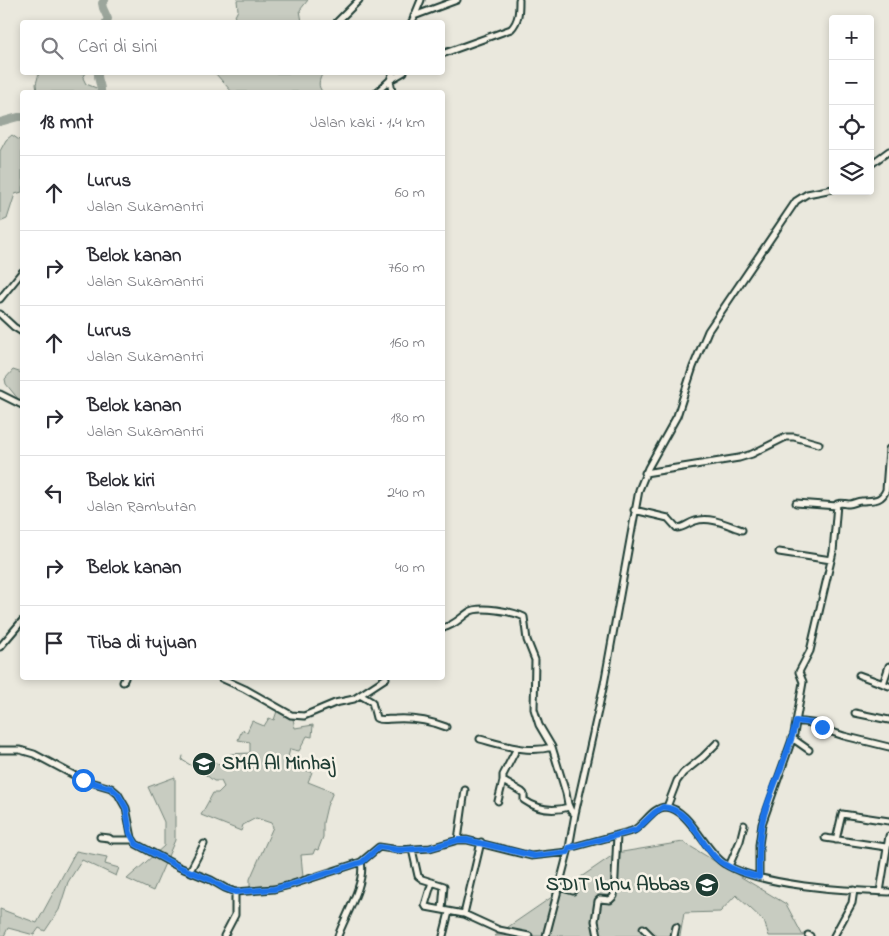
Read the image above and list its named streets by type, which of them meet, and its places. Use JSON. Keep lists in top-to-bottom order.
{
  "places": {
    "school or university": ["SMA Al Minhaj", "SDIT Ibnu Abbas"]
  },
  "page": {
    "map_buttons": ["+", "−"],
    "search": "Cari di sini",
    "heading": ["18 mnt", "Jalan kaki · 1.4 km"],
    "list": [
      ["Lurus", "Jalan Sukamantri", "60 m"],
      ["Belok kanan", "Jalan Sukamantri", "760 m"],
      ["Lurus", "Jalan Sukamantri", "160 m"],
      ["Belok kanan", "Jalan Sukamantri", "180 m"],
      ["Belok kiri", "Jalan Rambutan", "240 m"],
      ["Belok kanan", "40 m"],
      "Tiba di tujuan"
    ]
  }
}
